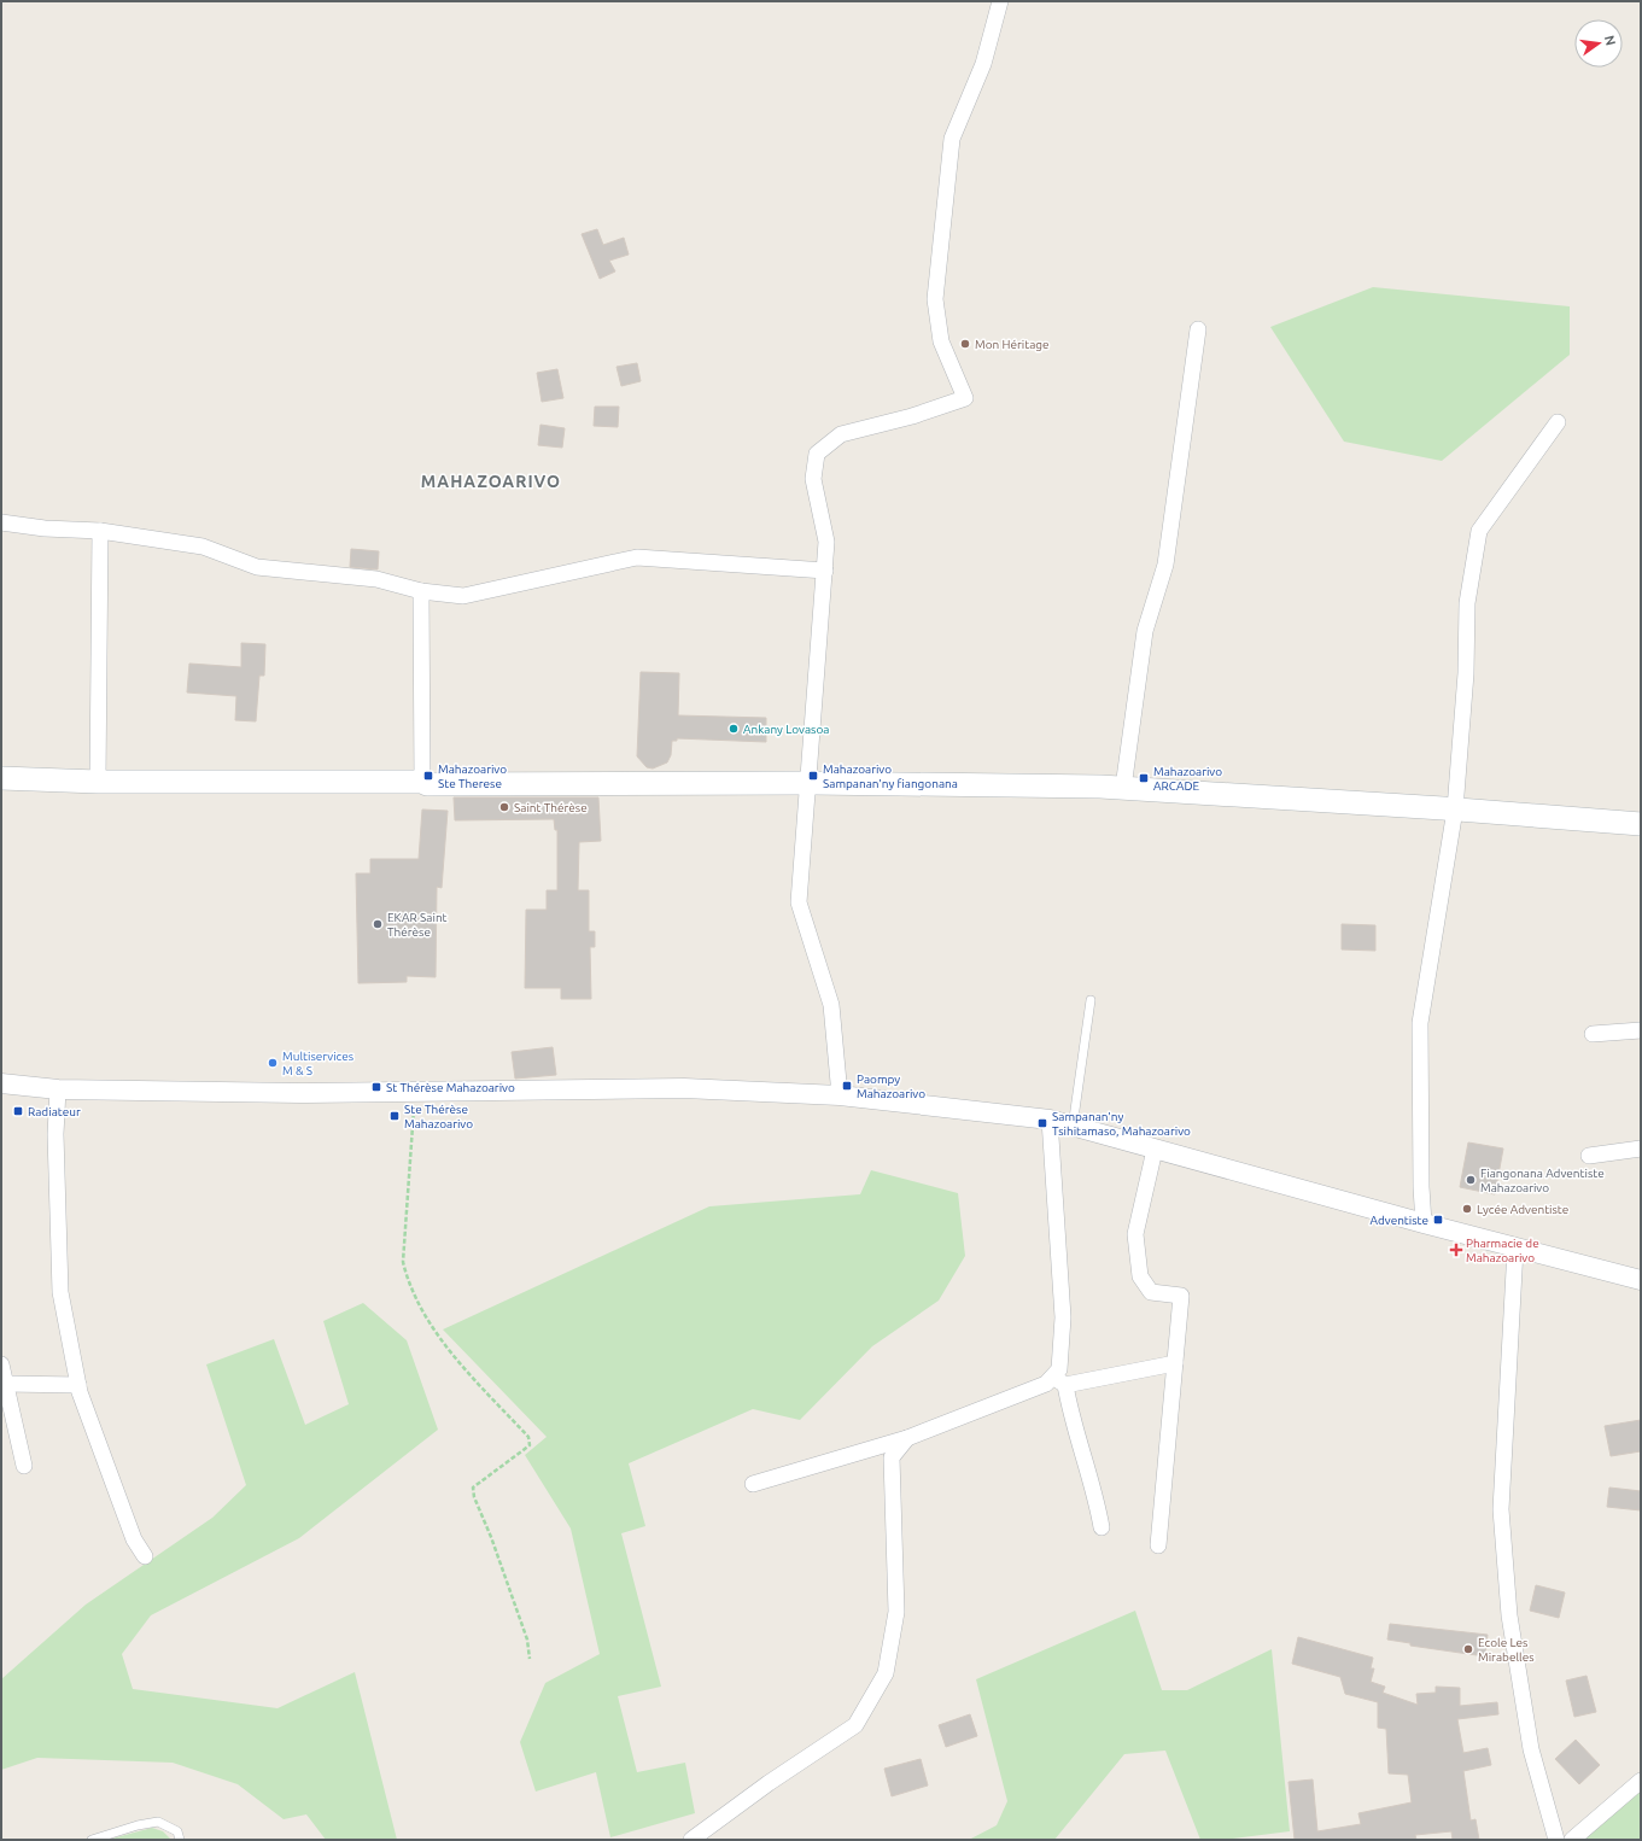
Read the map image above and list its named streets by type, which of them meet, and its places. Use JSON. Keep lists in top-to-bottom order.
{
  "districts": ["MAHAZOARIVO"],
  "places": {
    "other": [
      "Mon Héritage",
      "Ankany Lovasoa",
      "Saint Thérèse",
      "EKAR Saint Thérèse",
      "Multiservices M & S",
      "Fiangonana Adventiste Mahazoarivo",
      "Lycée Adventiste",
      "Ecole Les Mirabelles"
    ],
    "transit": [
      "Mahazoarivo Ste Therese",
      "Mahazoarivo Sampanan'ny fiangonana",
      "Mahazoarivo ARCADE",
      "Paompy Mahazoarivo",
      "St Thérèse Mahazoarivo",
      "Radiateur",
      "Ste Thérèse Mahazoarivo",
      "Sampanan'ny Tsihitamaso, Mahazoarivo",
      "Adventiste"
    ],
    "health": ["Pharmacie de Mahazoarivo"]
  },
  "north": "right"
}
